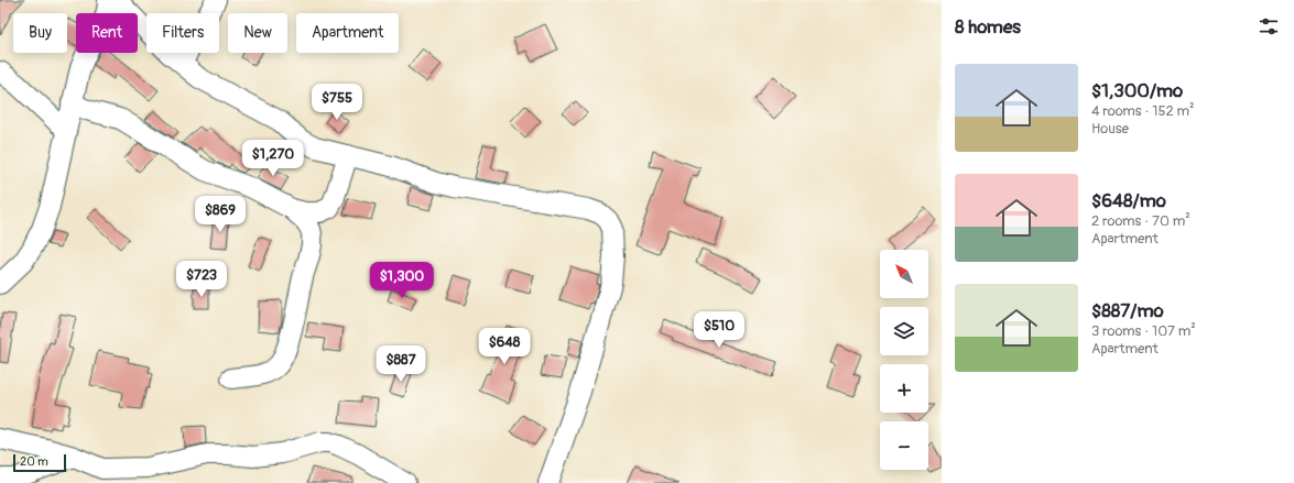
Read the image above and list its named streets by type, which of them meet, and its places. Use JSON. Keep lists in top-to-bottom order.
{
  "scale_bar": "20 m",
  "north": "top left",
  "page": {
    "heading": "8 homes",
    "chip": [
      "Buy",
      "Rent",
      "Filters",
      "New",
      "Apartment"
    ],
    "list": [
      {
        "name": "$1,300/mo",
        "note": "4 rooms · 152 m² · House"
      },
      {
        "name": "$648/mo",
        "note": "2 rooms · 70 m² · Apartment"
      },
      {
        "name": "$887/mo",
        "note": "3 rooms · 107 m² · Apartment"
      }
    ],
    "price": [
      "$755",
      "$1,270",
      "$869",
      "$723",
      "$1,300",
      "$510",
      "$648",
      "$887"
    ],
    "map_buttons": ["+", "−"],
    "scale": "20 m"
  }
}
